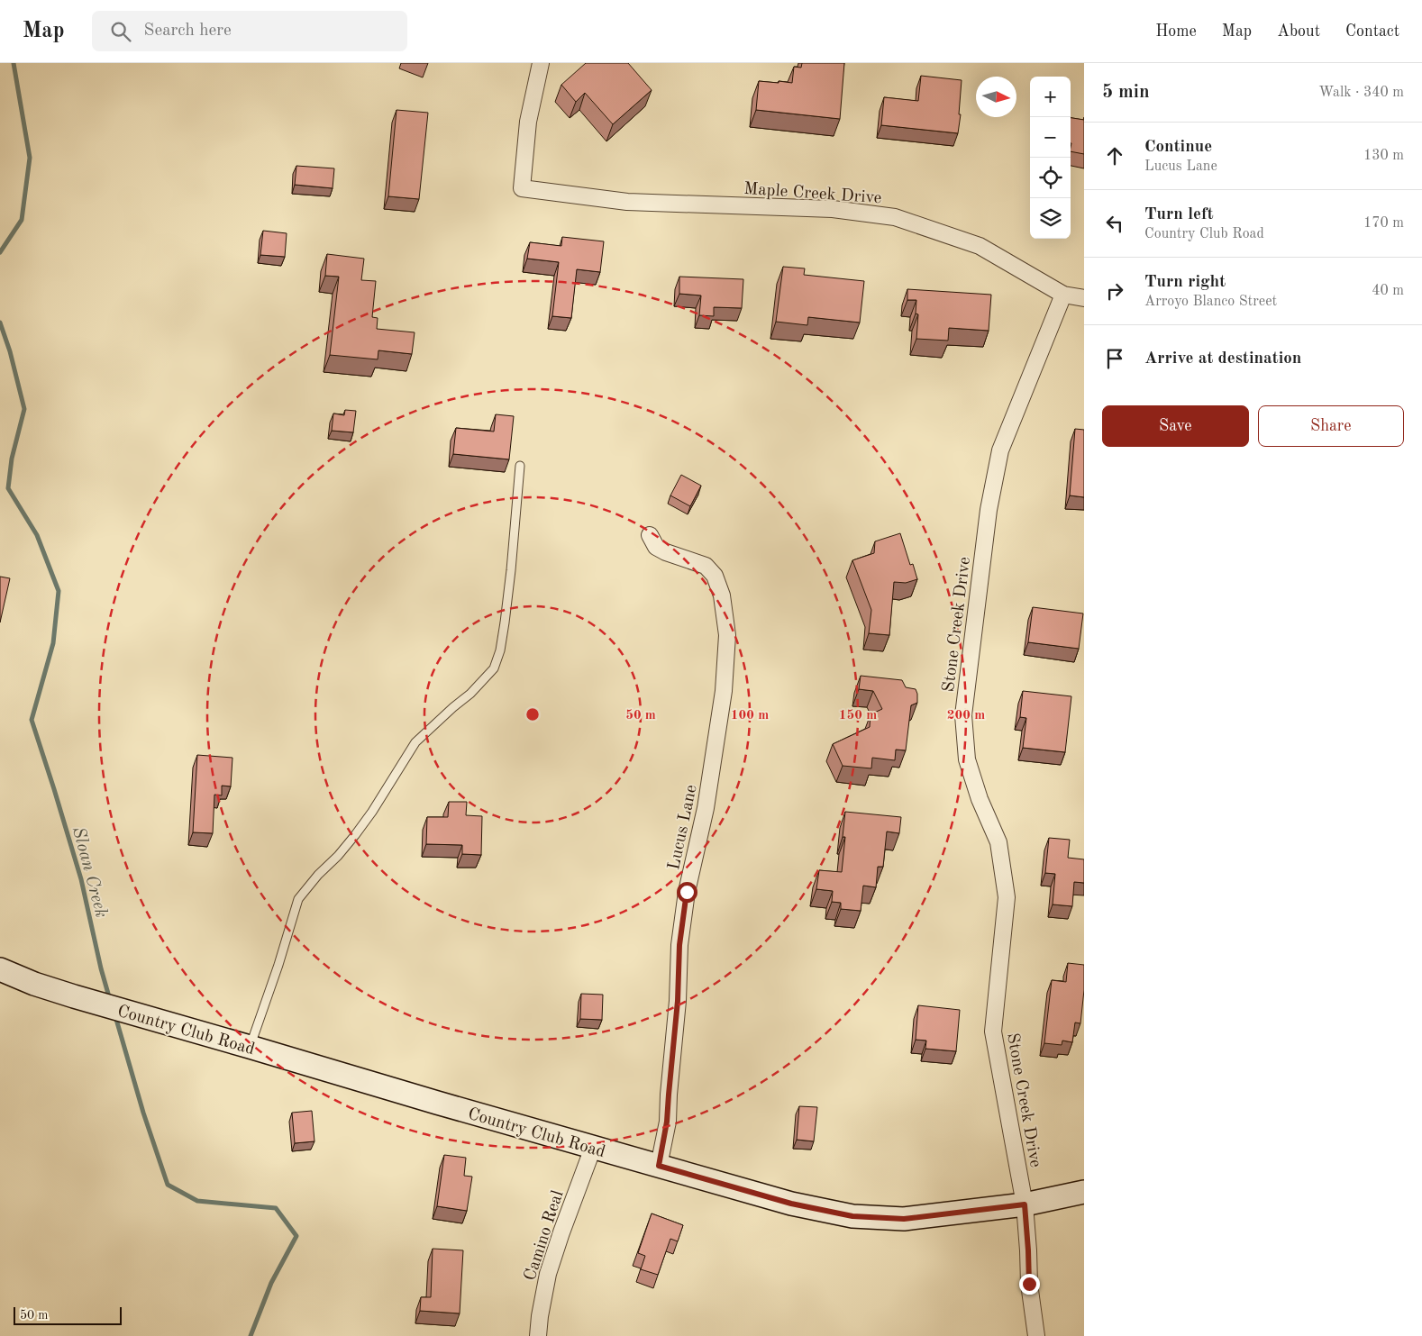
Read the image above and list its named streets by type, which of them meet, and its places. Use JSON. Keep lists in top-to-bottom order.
{
  "streets": {
    "main road": ["Country Club Road"],
    "street": [
      "Maple Creek Drive",
      "Stone Creek Drive",
      "Lucus Lane",
      "Camino Real"
    ]
  },
  "crossings": [
    ["Maple Creek Drive", "Stone Creek Drive"],
    ["Stone Creek Drive", "Country Club Road"],
    ["Lucus Lane", "Country Club Road"],
    ["Country Club Road", "Camino Real"]
  ],
  "water": ["Sloan Creek"],
  "scale_bar": "50 m",
  "north": "right",
  "page": {
    "header": "Map",
    "search": "Search here",
    "nav": [
      "Home",
      "Map",
      "About",
      "Contact"
    ],
    "heading": ["5 min", "Walk · 340 m"],
    "map_buttons": ["+", "−"],
    "list": [
      ["Continue", "Lucus Lane", "130 m"],
      ["Turn left", "Country Club Road", "170 m"],
      ["Turn right", "Arroyo Blanco Street", "40 m"],
      "Arrive at destination"
    ],
    "buttons": ["Save", "Share"],
    "scale": "50 m"
  },
  "rings": [
    "50 m",
    "100 m",
    "150 m",
    "200 m"
  ]
}
